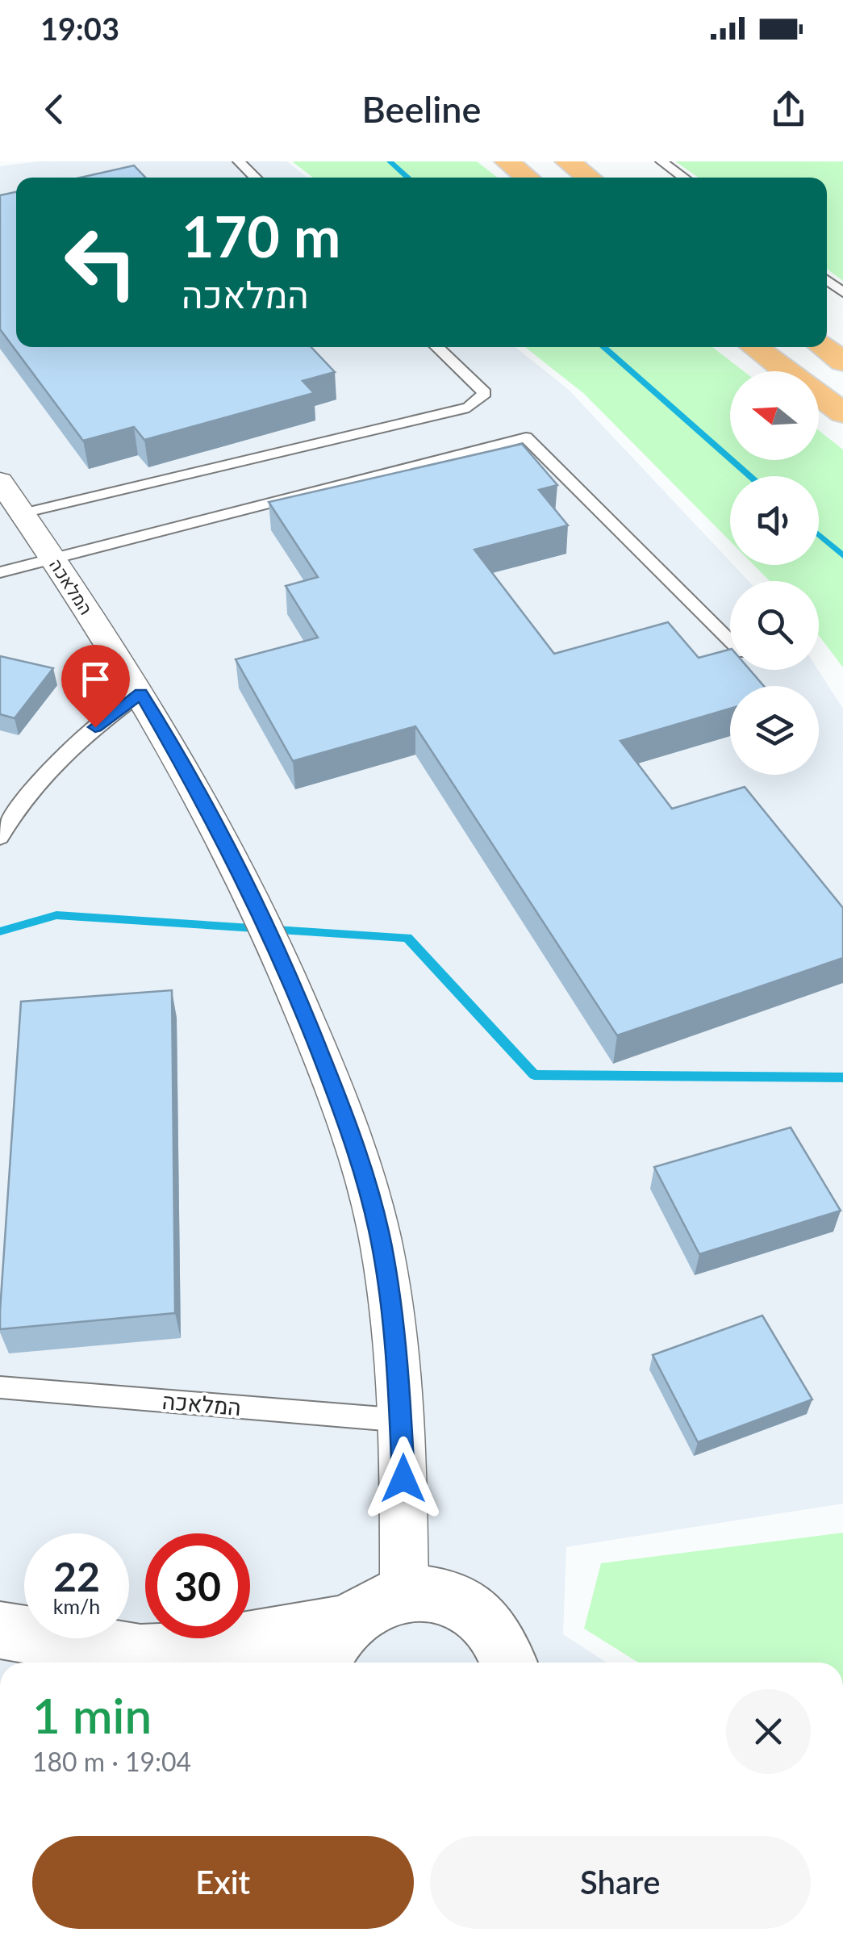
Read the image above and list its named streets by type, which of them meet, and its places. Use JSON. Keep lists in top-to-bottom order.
{
  "streets": {
    "street": ["המלאכה"]
  },
  "north": "left",
  "page": {
    "status": "19:03",
    "header": "Beeline",
    "turn": ["170 m", "המלאכה"],
    "speed": "22 km/h",
    "limit": "30",
    "heading": ["1 min", "180 m · 19:04"],
    "buttons": ["Exit", "Share"]
  }
}
